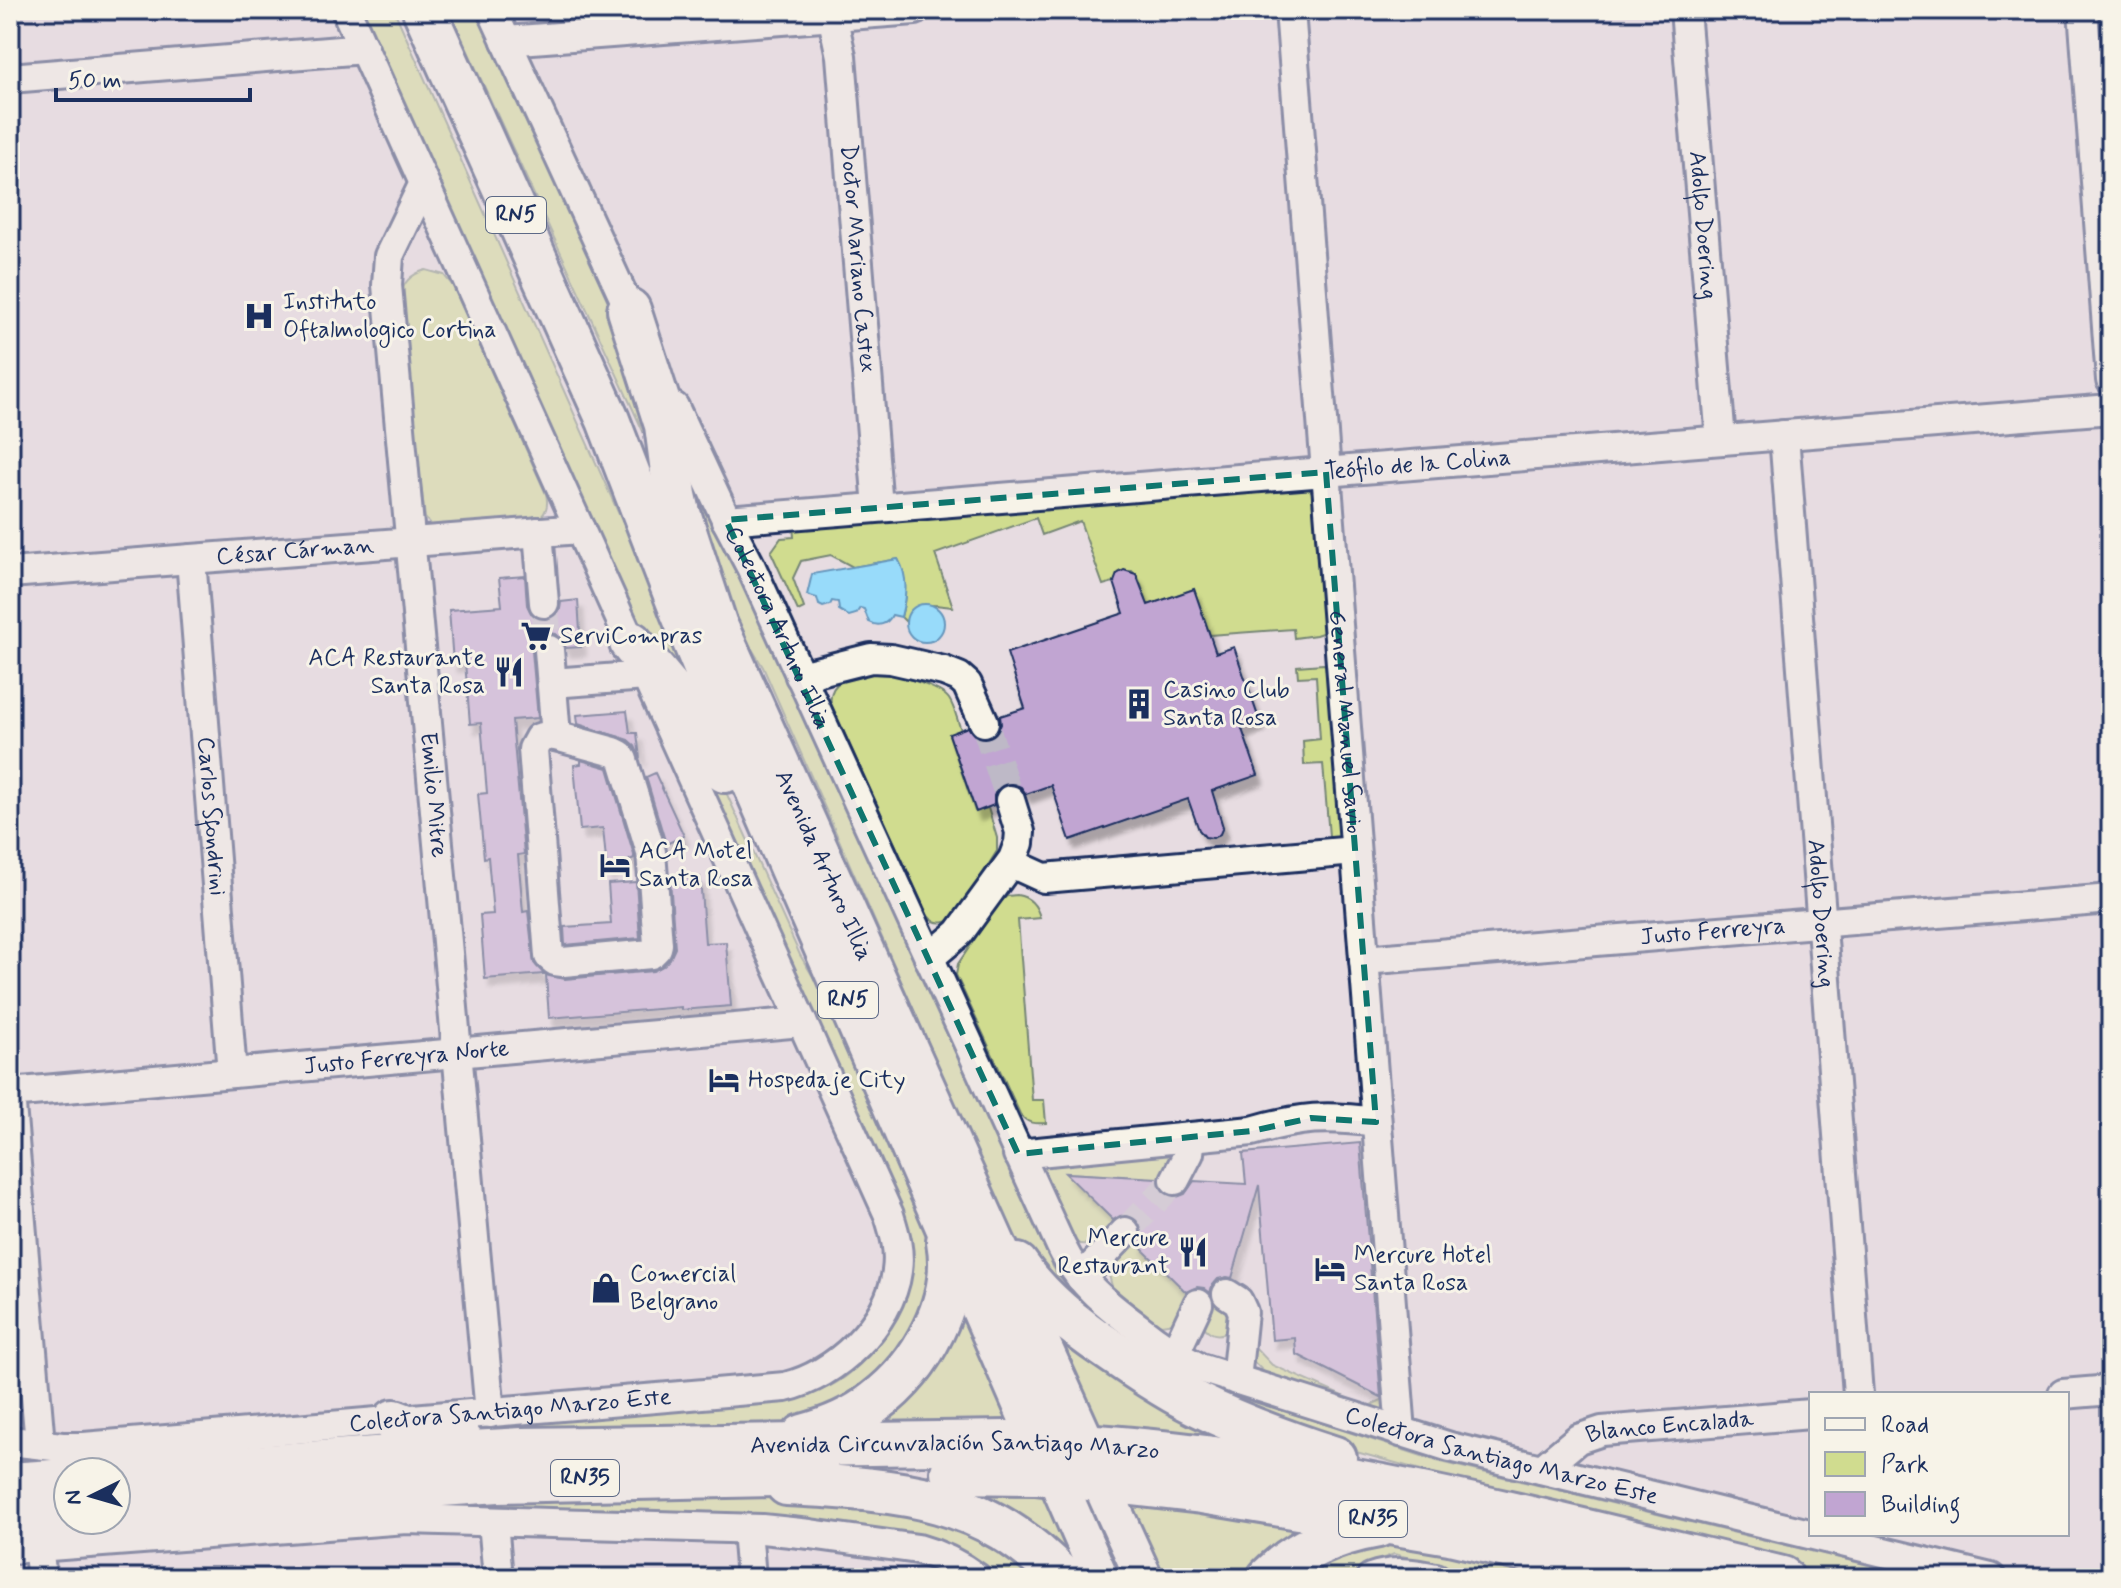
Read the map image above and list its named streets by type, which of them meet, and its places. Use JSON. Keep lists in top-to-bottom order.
{
  "streets": {
    "highway": [
      "RN5",
      "Avenida Arturo Illia",
      "Avenida Circunvalación Santiago Marzo",
      "RN35"
    ],
    "street": [
      "Adolfo Doering",
      "Doctor Mariano Castex",
      "Teófilo de la Colina",
      "César Cárman",
      "Colectora Arturo Illia",
      "General Manuel Savio",
      "Emilio Mitre",
      "Carlos Sfondrini",
      "Justo Ferreyra",
      "Justo Ferreyra Norte",
      "Colectora Santiago Marzo Este",
      "Blanco Encalada"
    ]
  },
  "crossings": [
    ["Adolfo Doering", "Teófilo de la Colina"],
    ["Adolfo Doering", "Justo Ferreyra"],
    ["Doctor Mariano Castex", "Teófilo de la Colina"],
    ["Teófilo de la Colina", "Colectora Arturo Illia"],
    ["Teófilo de la Colina", "General Manuel Savio"],
    ["César Cárman", "Emilio Mitre"],
    ["César Cárman", "Carlos Sfondrini"],
    ["Colectora Arturo Illia", "Colectora Santiago Marzo Este"],
    ["General Manuel Savio", "Justo Ferreyra"],
    ["General Manuel Savio", "Colectora Santiago Marzo Este"],
    ["Emilio Mitre", "Justo Ferreyra Norte"],
    ["Emilio Mitre", "Colectora Santiago Marzo Este"],
    ["Carlos Sfondrini", "Justo Ferreyra Norte"],
    ["Avenida Arturo Illia", "Avenida Circunvalación Santiago Marzo"],
    ["Justo Ferreyra Norte", "Colectora Santiago Marzo Este"],
    ["Colectora Santiago Marzo Este", "Blanco Encalada"]
  ],
  "places": {
    "hospital": ["Instituto Oftalmologico Cortina"],
    "supermarket": ["ServiCompras"],
    "restaurant": ["ACA Restaurante Santa Rosa", "Mercure Restaurant"],
    "building": ["Casino Club Santa Rosa"],
    "hotel": ["ACA Motel Santa Rosa", "Hospedaje City", "Mercure Hotel Santa Rosa"],
    "shop": ["Comercial Belgrano"]
  },
  "legend": ["Road", "Park", "Building"],
  "scale_bar": "50 m",
  "north": "left"
}
